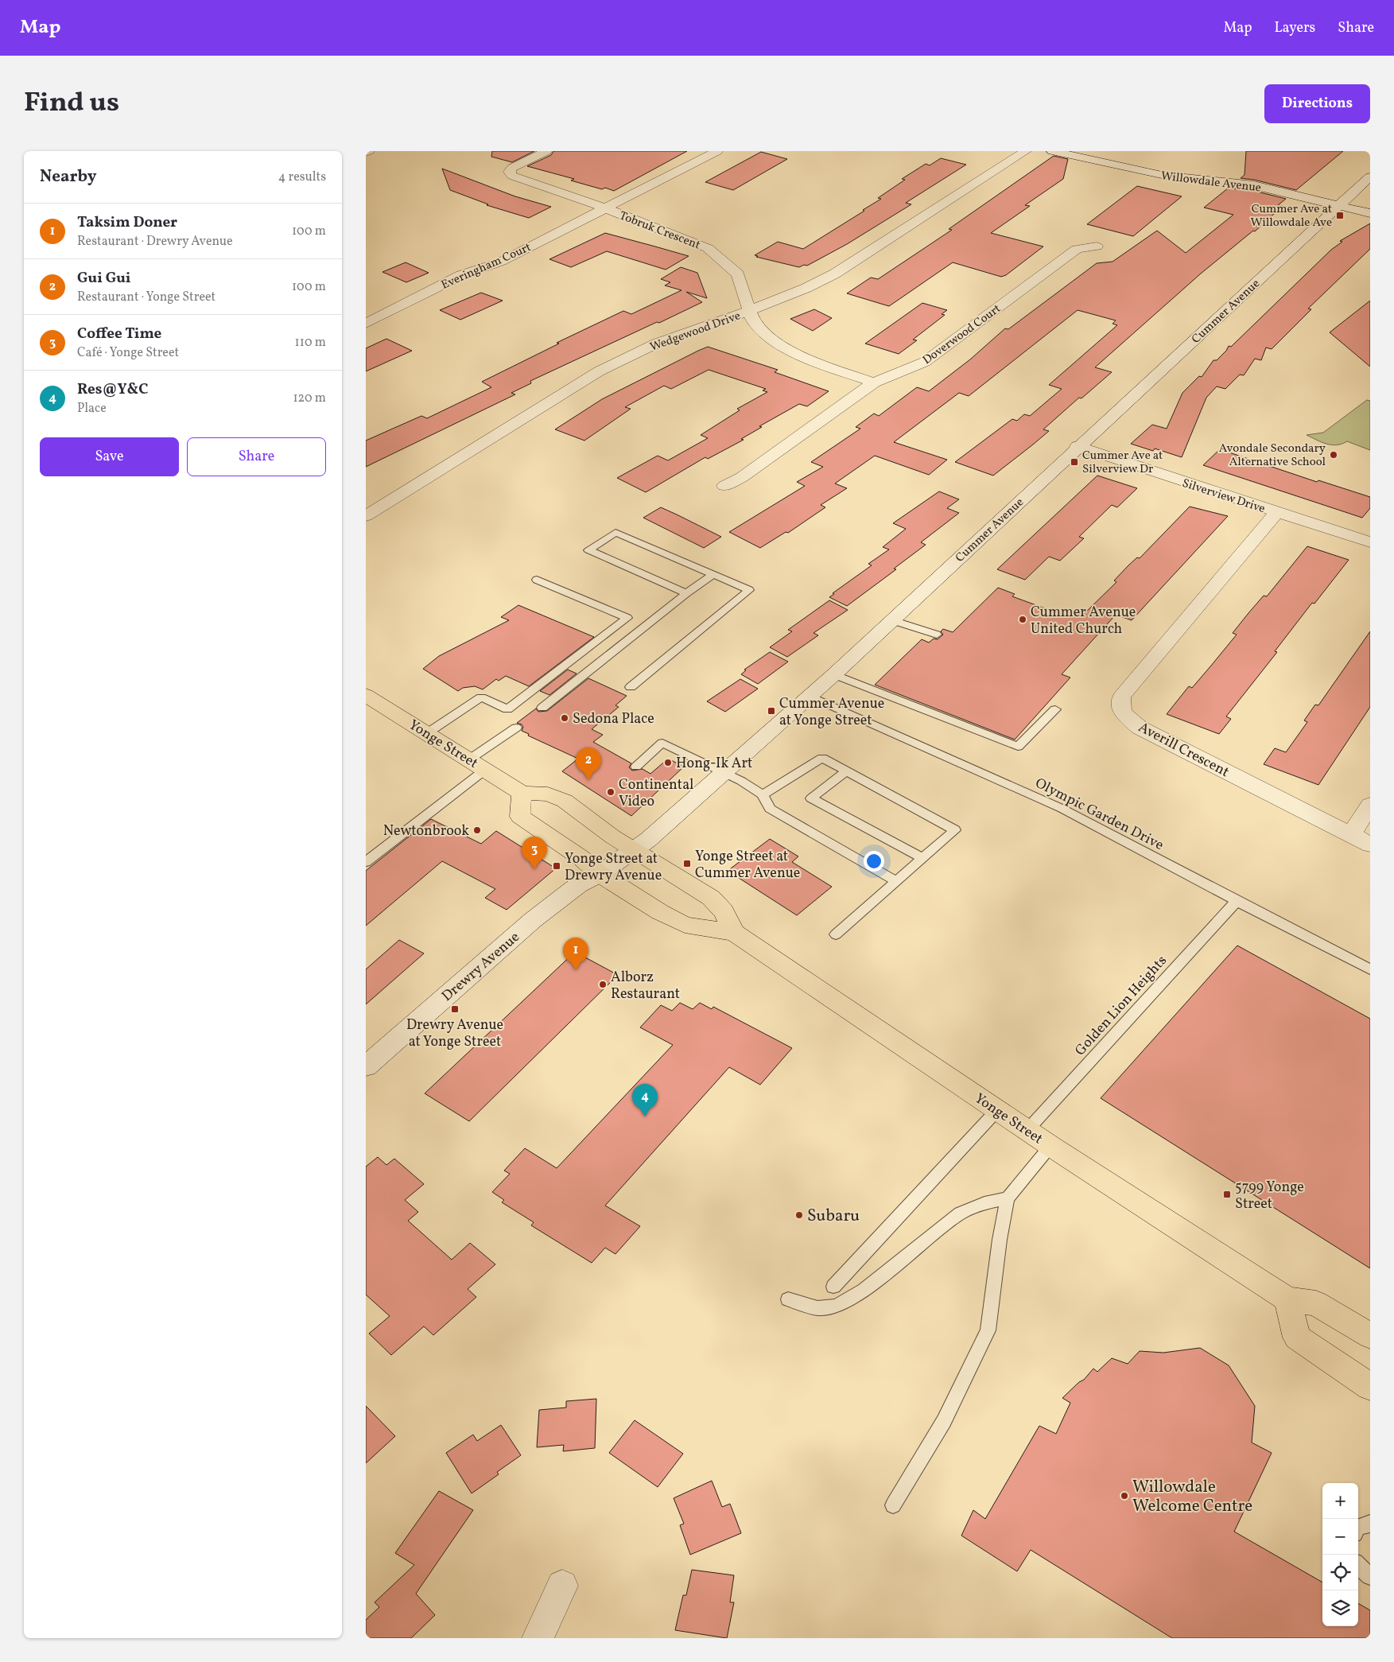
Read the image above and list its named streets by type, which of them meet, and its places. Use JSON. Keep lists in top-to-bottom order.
{
  "streets": {
    "main road": ["Yonge Street"],
    "street": [
      "Willowdale Avenue",
      "Tobruk Crescent",
      "Everingham Court",
      "Cummer Avenue",
      "Wedgewood Drive",
      "Doverwood Court",
      "Silverview Drive",
      "Averill Crescent",
      "Drewry Avenue"
    ],
    "lane": ["Olympic Garden Drive", "Golden Lion Heights"]
  },
  "crossings": [
    ["Willowdale Avenue", "Cummer Avenue"],
    ["Tobruk Crescent", "Everingham Court"],
    ["Tobruk Crescent", "Wedgewood Drive"],
    ["Tobruk Crescent", "Doverwood Court"],
    ["Cummer Avenue", "Silverview Drive"],
    ["Cummer Avenue", "Yonge Street"],
    ["Cummer Avenue", "Olympic Garden Drive"],
    ["Cummer Avenue", "Drewry Avenue"],
    ["Silverview Drive", "Averill Crescent"],
    ["Yonge Street", "Drewry Avenue"],
    ["Yonge Street", "Golden Lion Heights"],
    ["Olympic Garden Drive", "Golden Lion Heights"]
  ],
  "places": {
    "transit": [
      "Cummer Ave at Willowdale Ave",
      "Cummer Ave at Silverview Dr",
      "Cummer Avenue at Yonge Street",
      "Yonge Street at Cummer Avenue",
      "Yonge Street at Drewry Avenue",
      "Drewry Avenue at Yonge Street",
      "5799 Yonge Street"
    ],
    "other": [
      "Avondale Secondary Alternative School",
      "Cummer Avenue United Church",
      "Sedona Place",
      "Hong-Ik Art",
      "Continental Video",
      "Newtonbrook",
      "Alborz Restaurant",
      "Subaru",
      "Willowdale Welcome Centre"
    ]
  },
  "page": {
    "header": "Map",
    "nav": ["Map", "Layers", "Share"],
    "title": "Find us",
    "buttons": [
      "Directions",
      ["Save", "Share"]
    ],
    "heading": ["Nearby", "4 results"],
    "list": [
      {
        "mark": "1",
        "name": "Taksim Doner",
        "note": "Restaurant · Drewry Avenue",
        "value": "100 m"
      },
      {
        "mark": "2",
        "name": "Gui Gui",
        "note": "Restaurant · Yonge Street",
        "value": "100 m"
      },
      {
        "mark": "3",
        "name": "Coffee Time",
        "note": "Café · Yonge Street",
        "value": "110 m"
      },
      {
        "mark": "4",
        "name": "Res@Y&C",
        "note": "Place",
        "value": "120 m"
      }
    ],
    "pins": [
      "2",
      "3",
      "1",
      "4"
    ],
    "map_buttons": ["+", "−"]
  }
}
